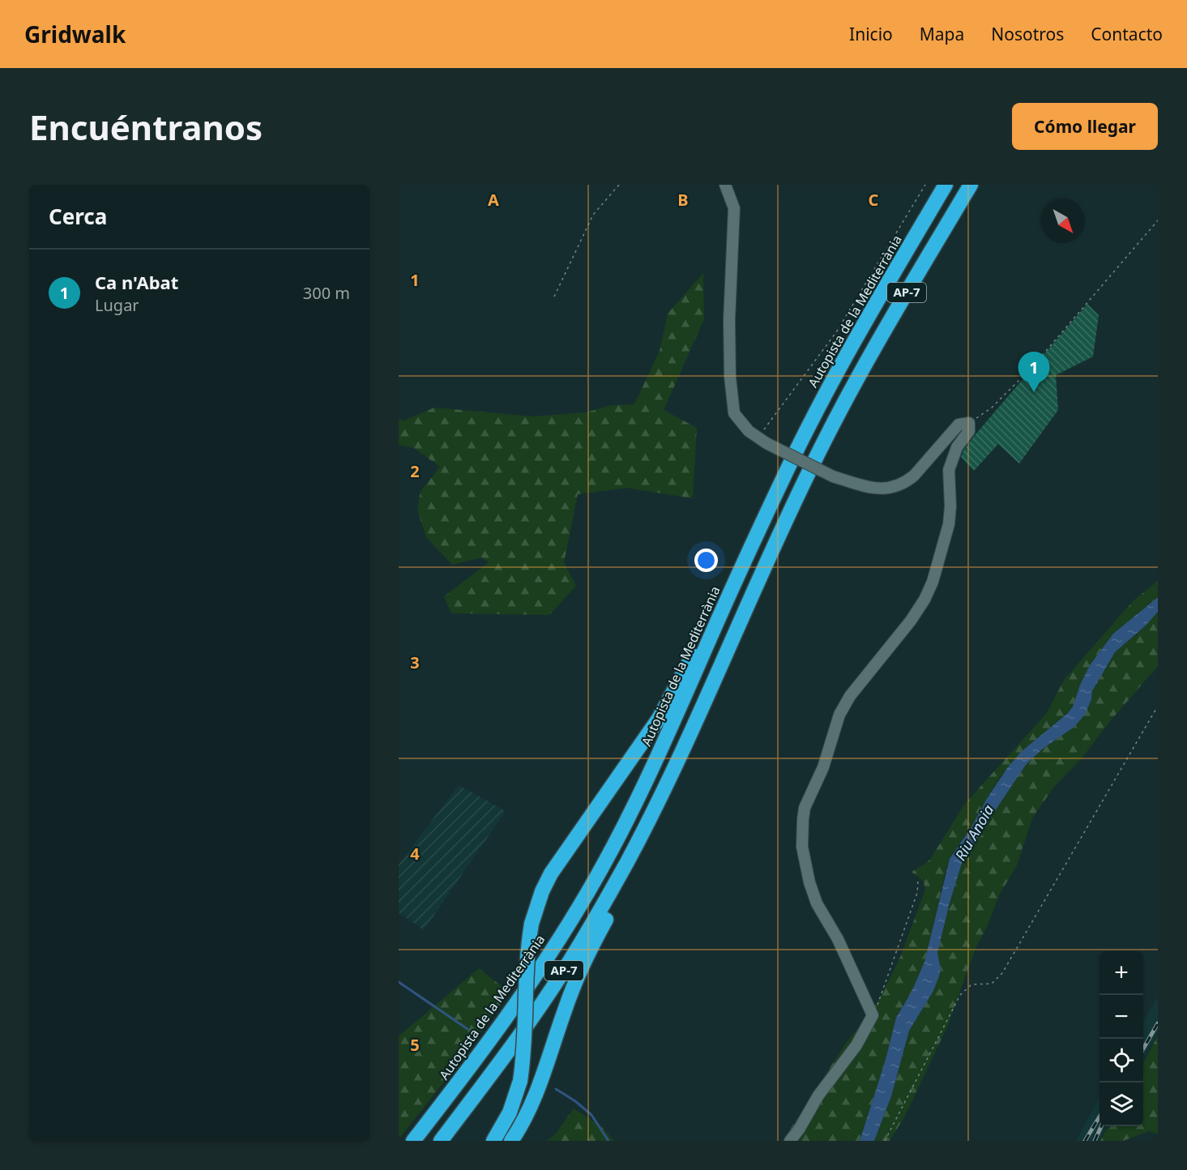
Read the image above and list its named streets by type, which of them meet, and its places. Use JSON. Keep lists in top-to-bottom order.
{
  "streets": {
    "highway": ["AP-7", "Autopista de la Mediterrània"]
  },
  "water": ["Riu Anoia"],
  "north": "bottom right",
  "page": {
    "header": "Gridwalk",
    "nav": [
      "Inicio",
      "Mapa",
      "Nosotros",
      "Contacto"
    ],
    "buttons": "Cómo llegar",
    "title": "Encuéntranos",
    "heading": "Cerca",
    "list": [
      {
        "mark": "1",
        "name": "Ca n'Abat",
        "note": "Lugar",
        "value": "300 m"
      }
    ],
    "pins": "1",
    "map_buttons": ["+", "−"]
  },
  "grid": {
    "columns": ["A", "B", "C"],
    "rows": [
      "1",
      "2",
      "3",
      "4",
      "5"
    ]
  }
}
